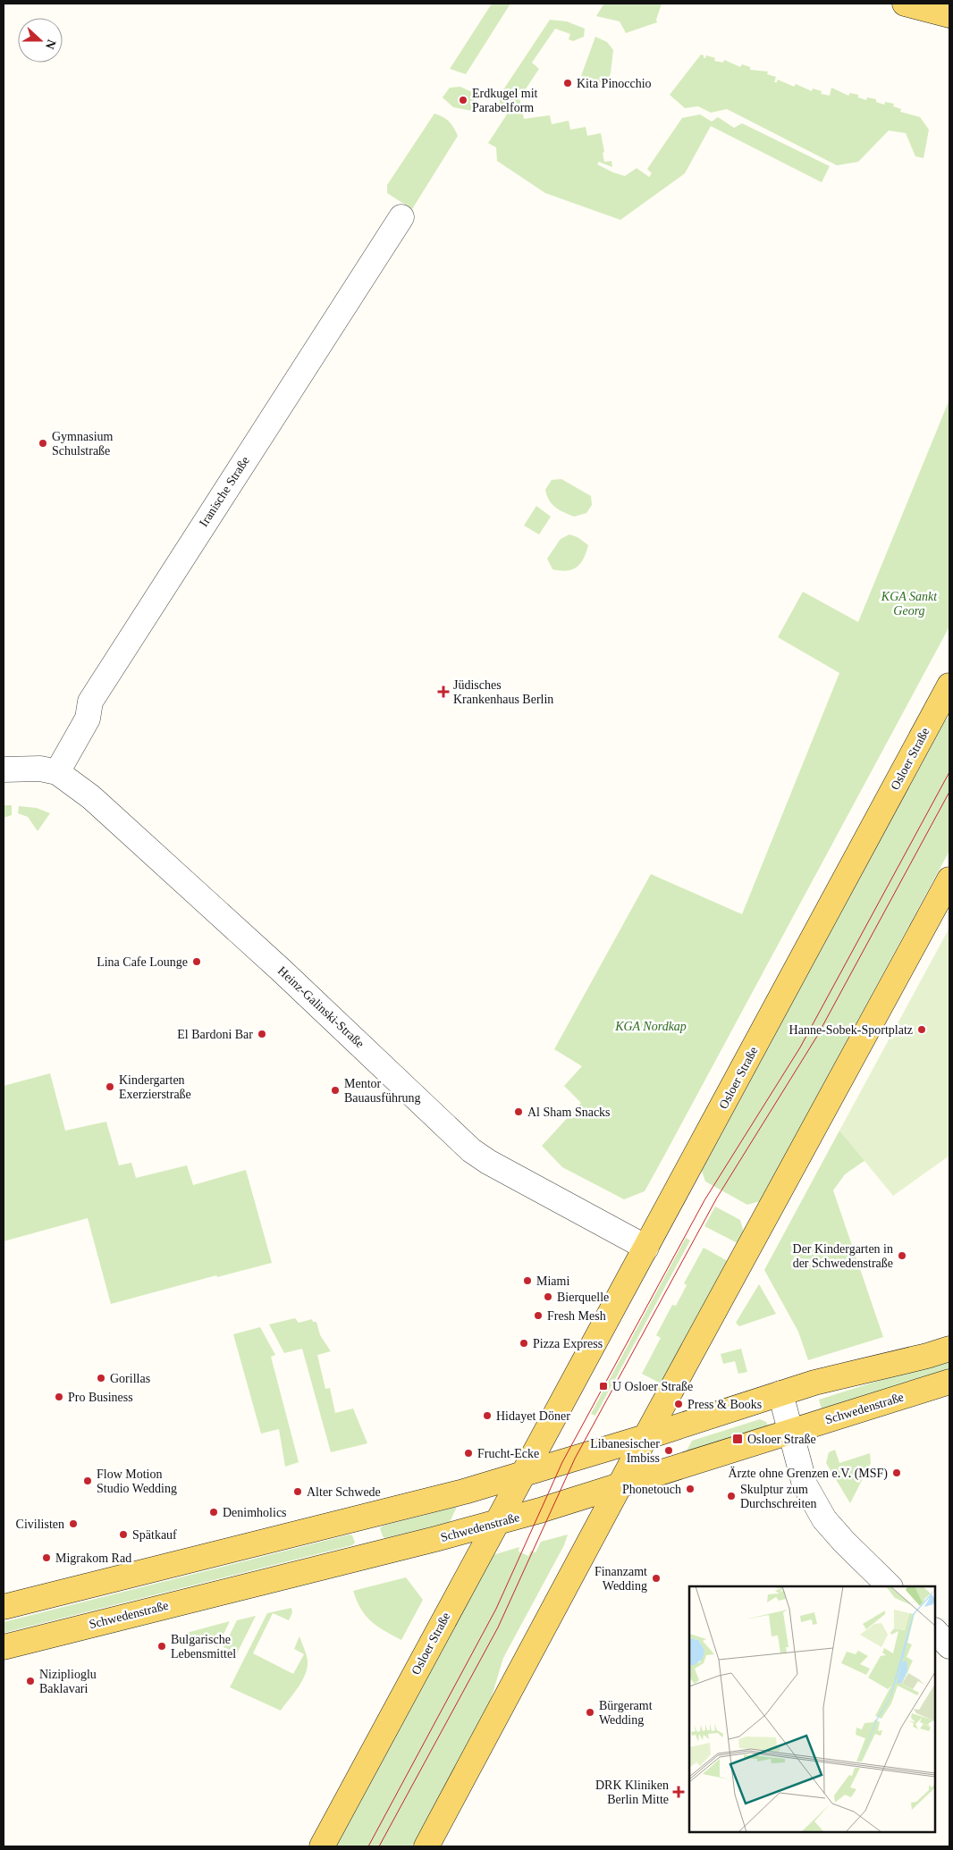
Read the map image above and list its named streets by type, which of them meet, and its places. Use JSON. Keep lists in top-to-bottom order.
{
  "streets": {
    "main road": ["Osloer Straße", "Schwedenstraße"],
    "street": ["Iranische Straße", "Heinz-Galinski-Straße"]
  },
  "crossings": [
    ["Iranische Straße", "Heinz-Galinski-Straße"],
    ["Osloer Straße", "Heinz-Galinski-Straße"],
    ["Osloer Straße", "Schwedenstraße"]
  ],
  "parks": ["KGA Sankt Georg", "KGA Nordkap"],
  "places": {
    "other": [
      "Kita Pinocchio",
      "Erdkugel mit Parabelform",
      "Gymnasium Schulstraße",
      "Lina Cafe Lounge",
      "Hanne-Sobek-Sportplatz",
      "El Bardoni Bar",
      "Kindergarten Exerzierstraße",
      "Mentor Bauausführung",
      "Al Sham Snacks",
      "Der Kindergarten in der Schwedenstraße",
      "Miami",
      "Bierquelle",
      "Fresh Mesh",
      "Pizza Express",
      "Gorillas",
      "Pro Business",
      "Press & Books",
      "Hidayet Döner",
      "Libanesischer Imbiss",
      "Frucht-Ecke",
      "Ärzte ohne Grenzen e.V. (MSF)",
      "Flow Motion Studio Wedding",
      "Phonetouch",
      "Alter Schwede",
      "Skulptur zum Durchschreiten",
      "Denimholics",
      "Civilisten",
      "Spätkauf",
      "Migrakom Rad",
      "Finanzamt Wedding",
      "Bulgarische Lebensmittel",
      "Niziplioglu Baklavari",
      "Bürgeramt Wedding"
    ],
    "health": ["Jüdisches Krankenhaus Berlin", "DRK Kliniken Berlin Mitte"],
    "transit": ["U Osloer Straße", "Osloer Straße"]
  },
  "north": "right"
}
